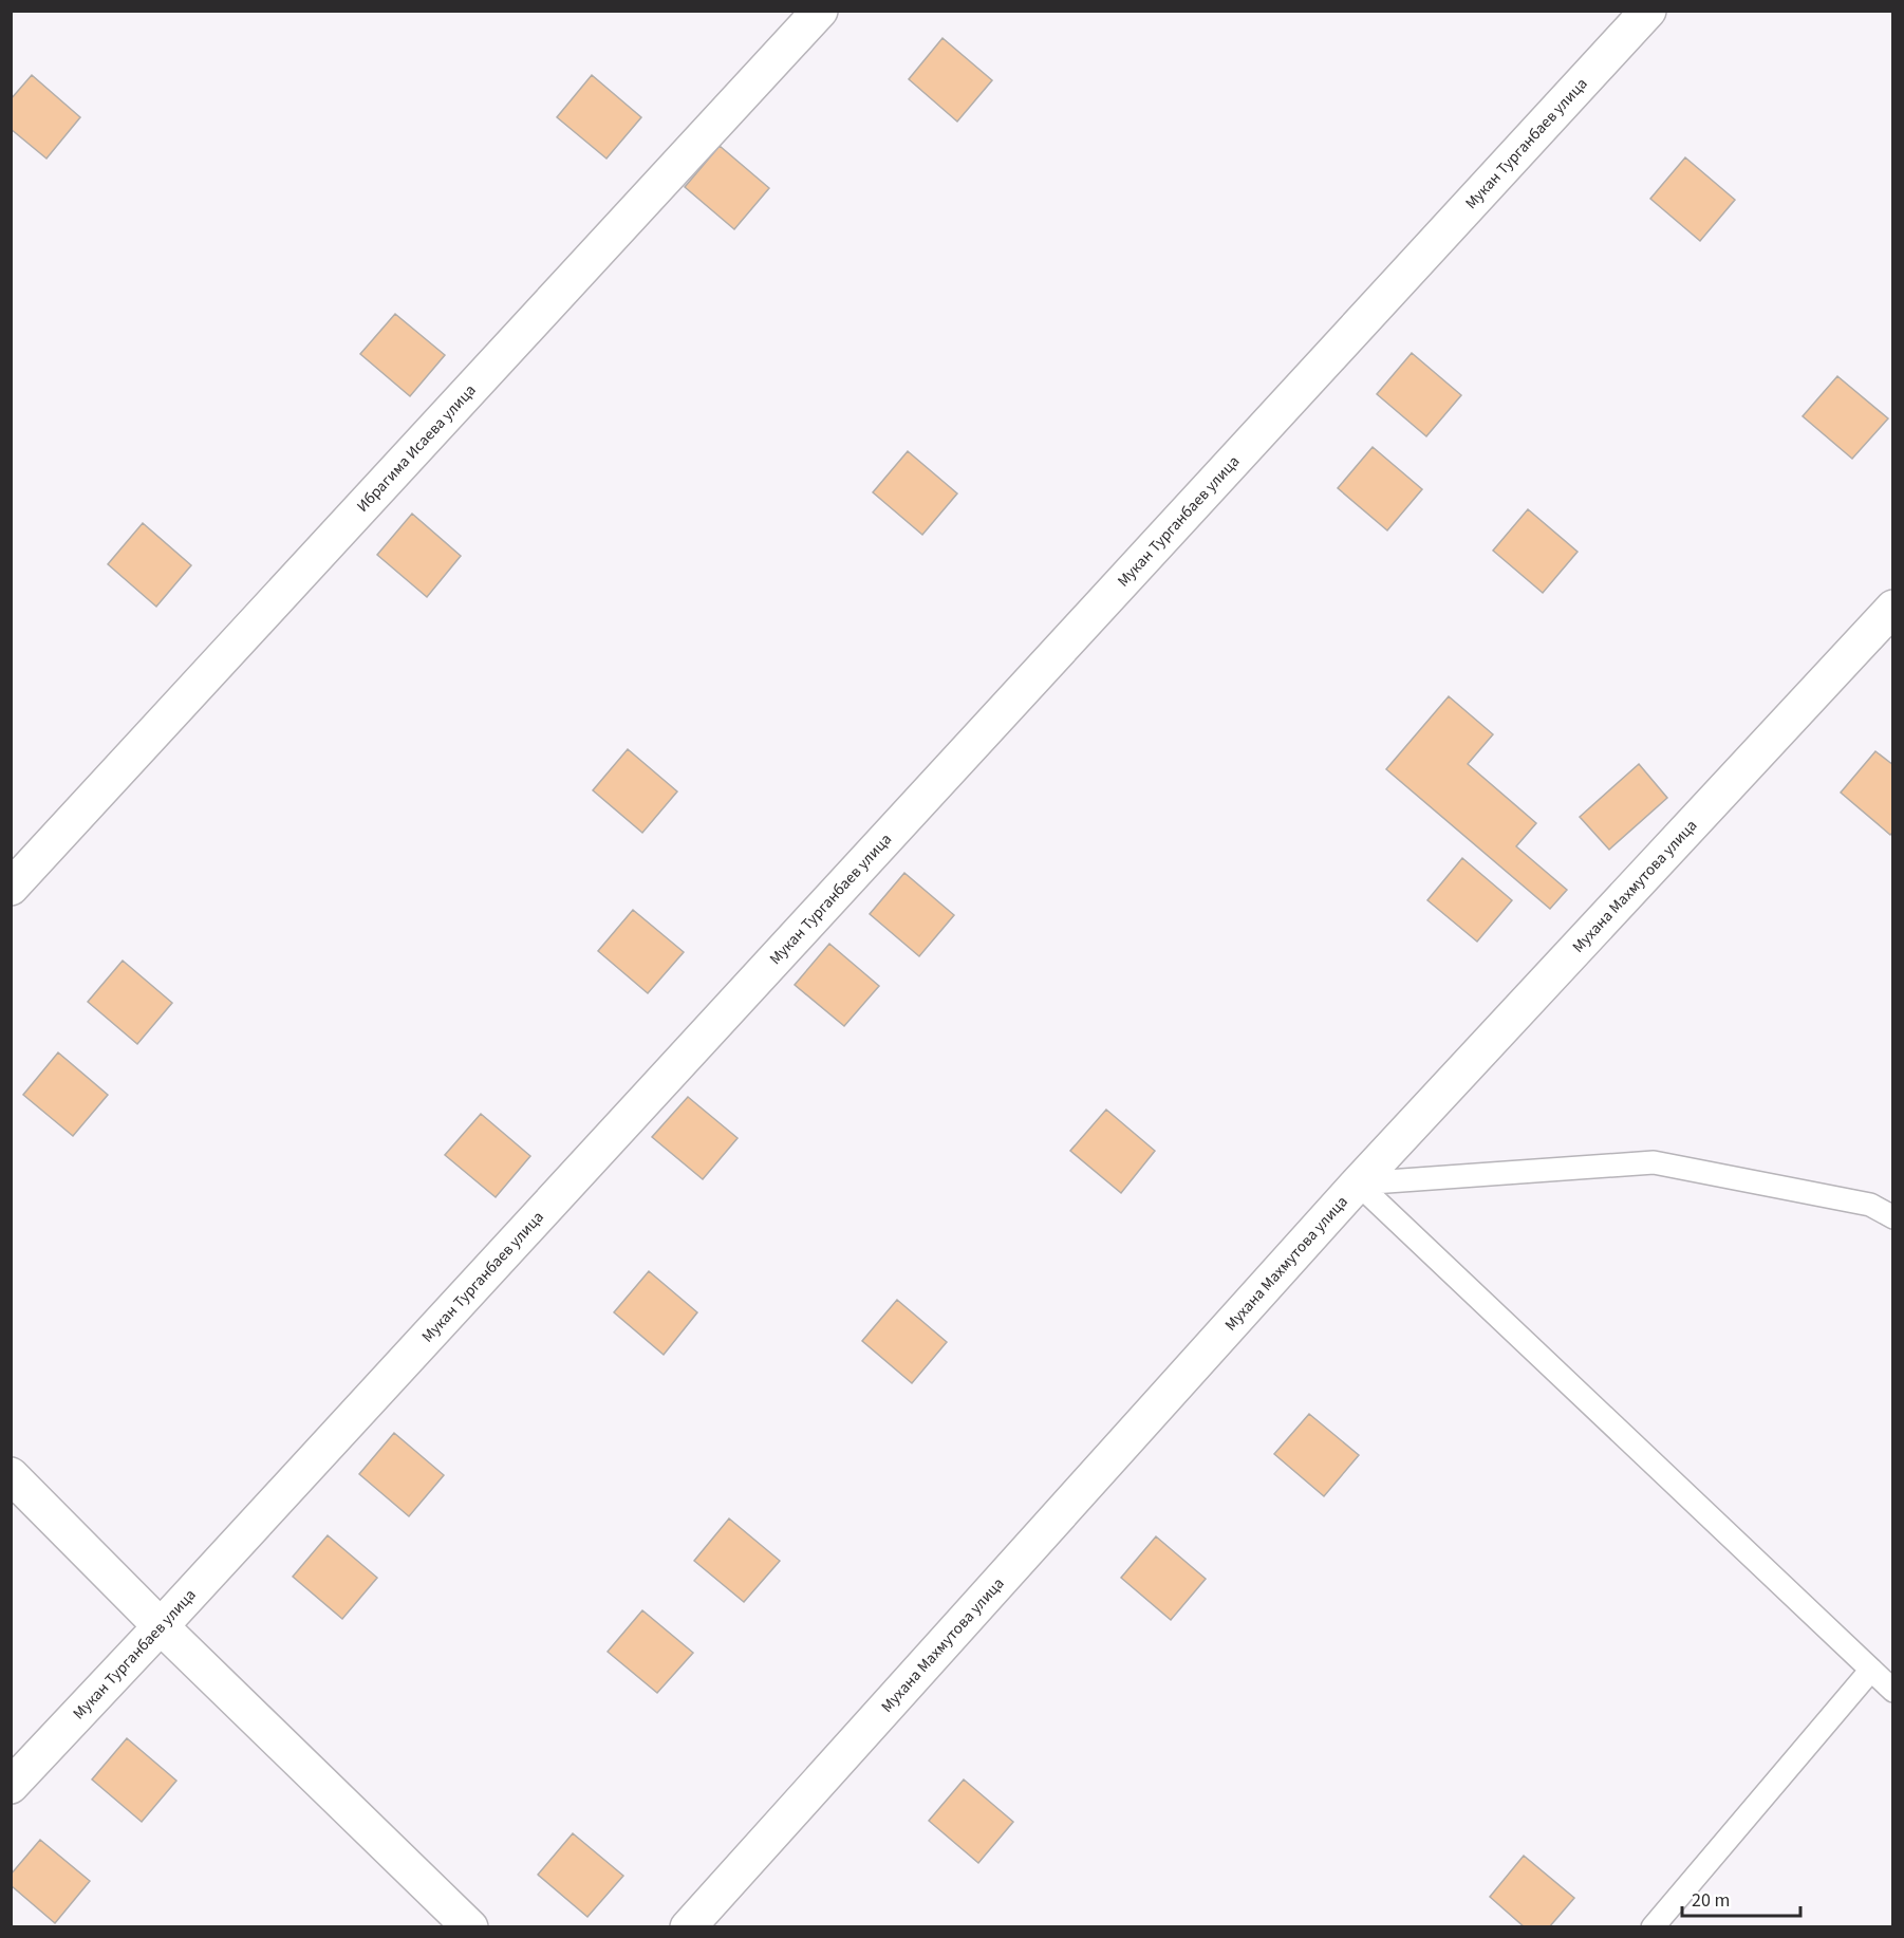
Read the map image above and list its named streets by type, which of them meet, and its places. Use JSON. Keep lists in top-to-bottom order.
{
  "streets": {
    "street": ["Мукан Турганбаев улица", "Ибрагима Исаева улица", "Мухана Махмутова улица"]
  },
  "scale_bar": "20 m"
}
